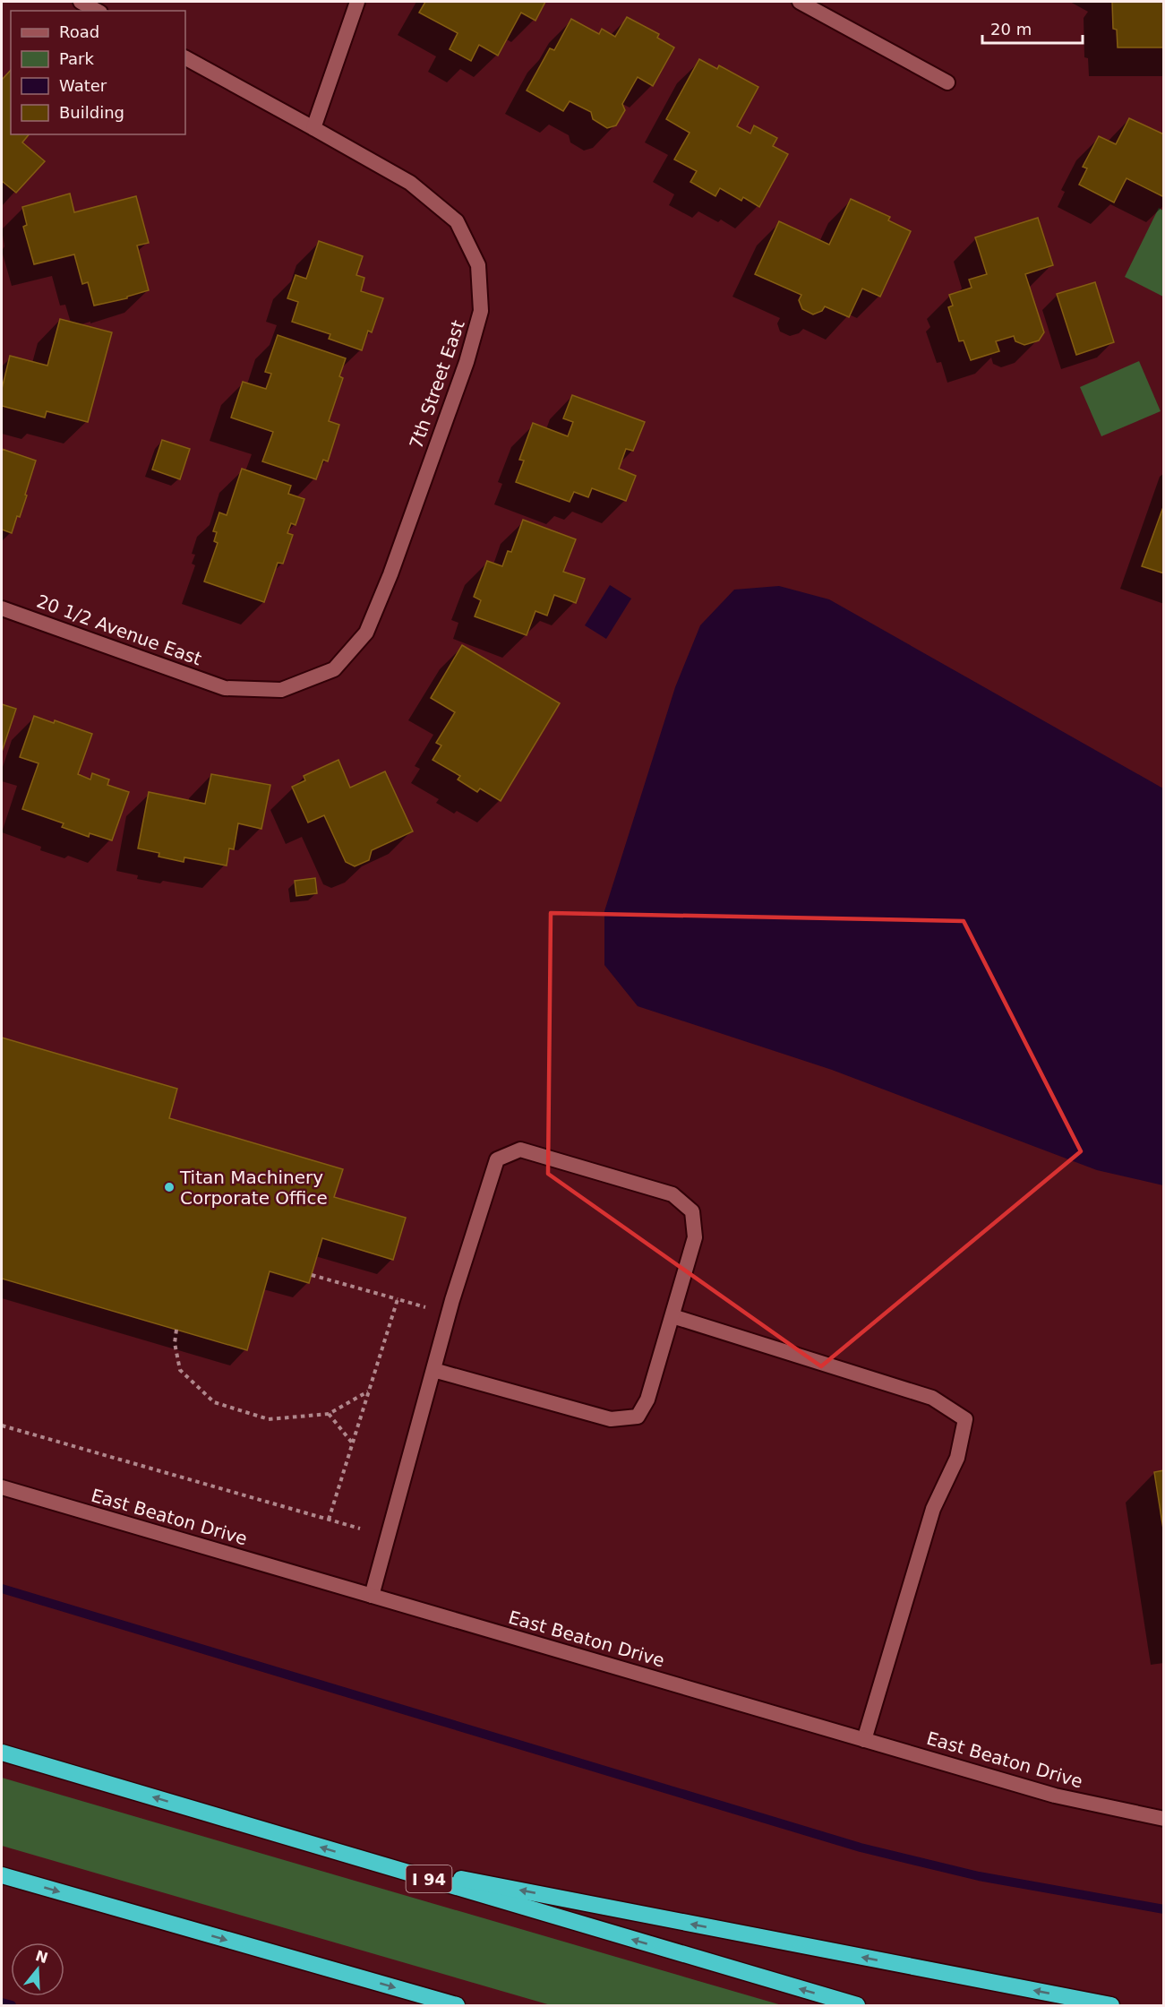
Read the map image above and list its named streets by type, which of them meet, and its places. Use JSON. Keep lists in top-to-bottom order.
{
  "streets": {
    "highway": ["I 94"],
    "street": ["7th Street East", "20 1/2 Avenue East", "East Beaton Drive"]
  },
  "crossings": [
    ["7th Street East", "20 1/2 Avenue East"]
  ],
  "places": ["Titan Machinery Corporate Office"],
  "legend": [
    "Road",
    "Park",
    "Water",
    "Building"
  ],
  "scale_bar": "20 m",
  "north": "top"
}
